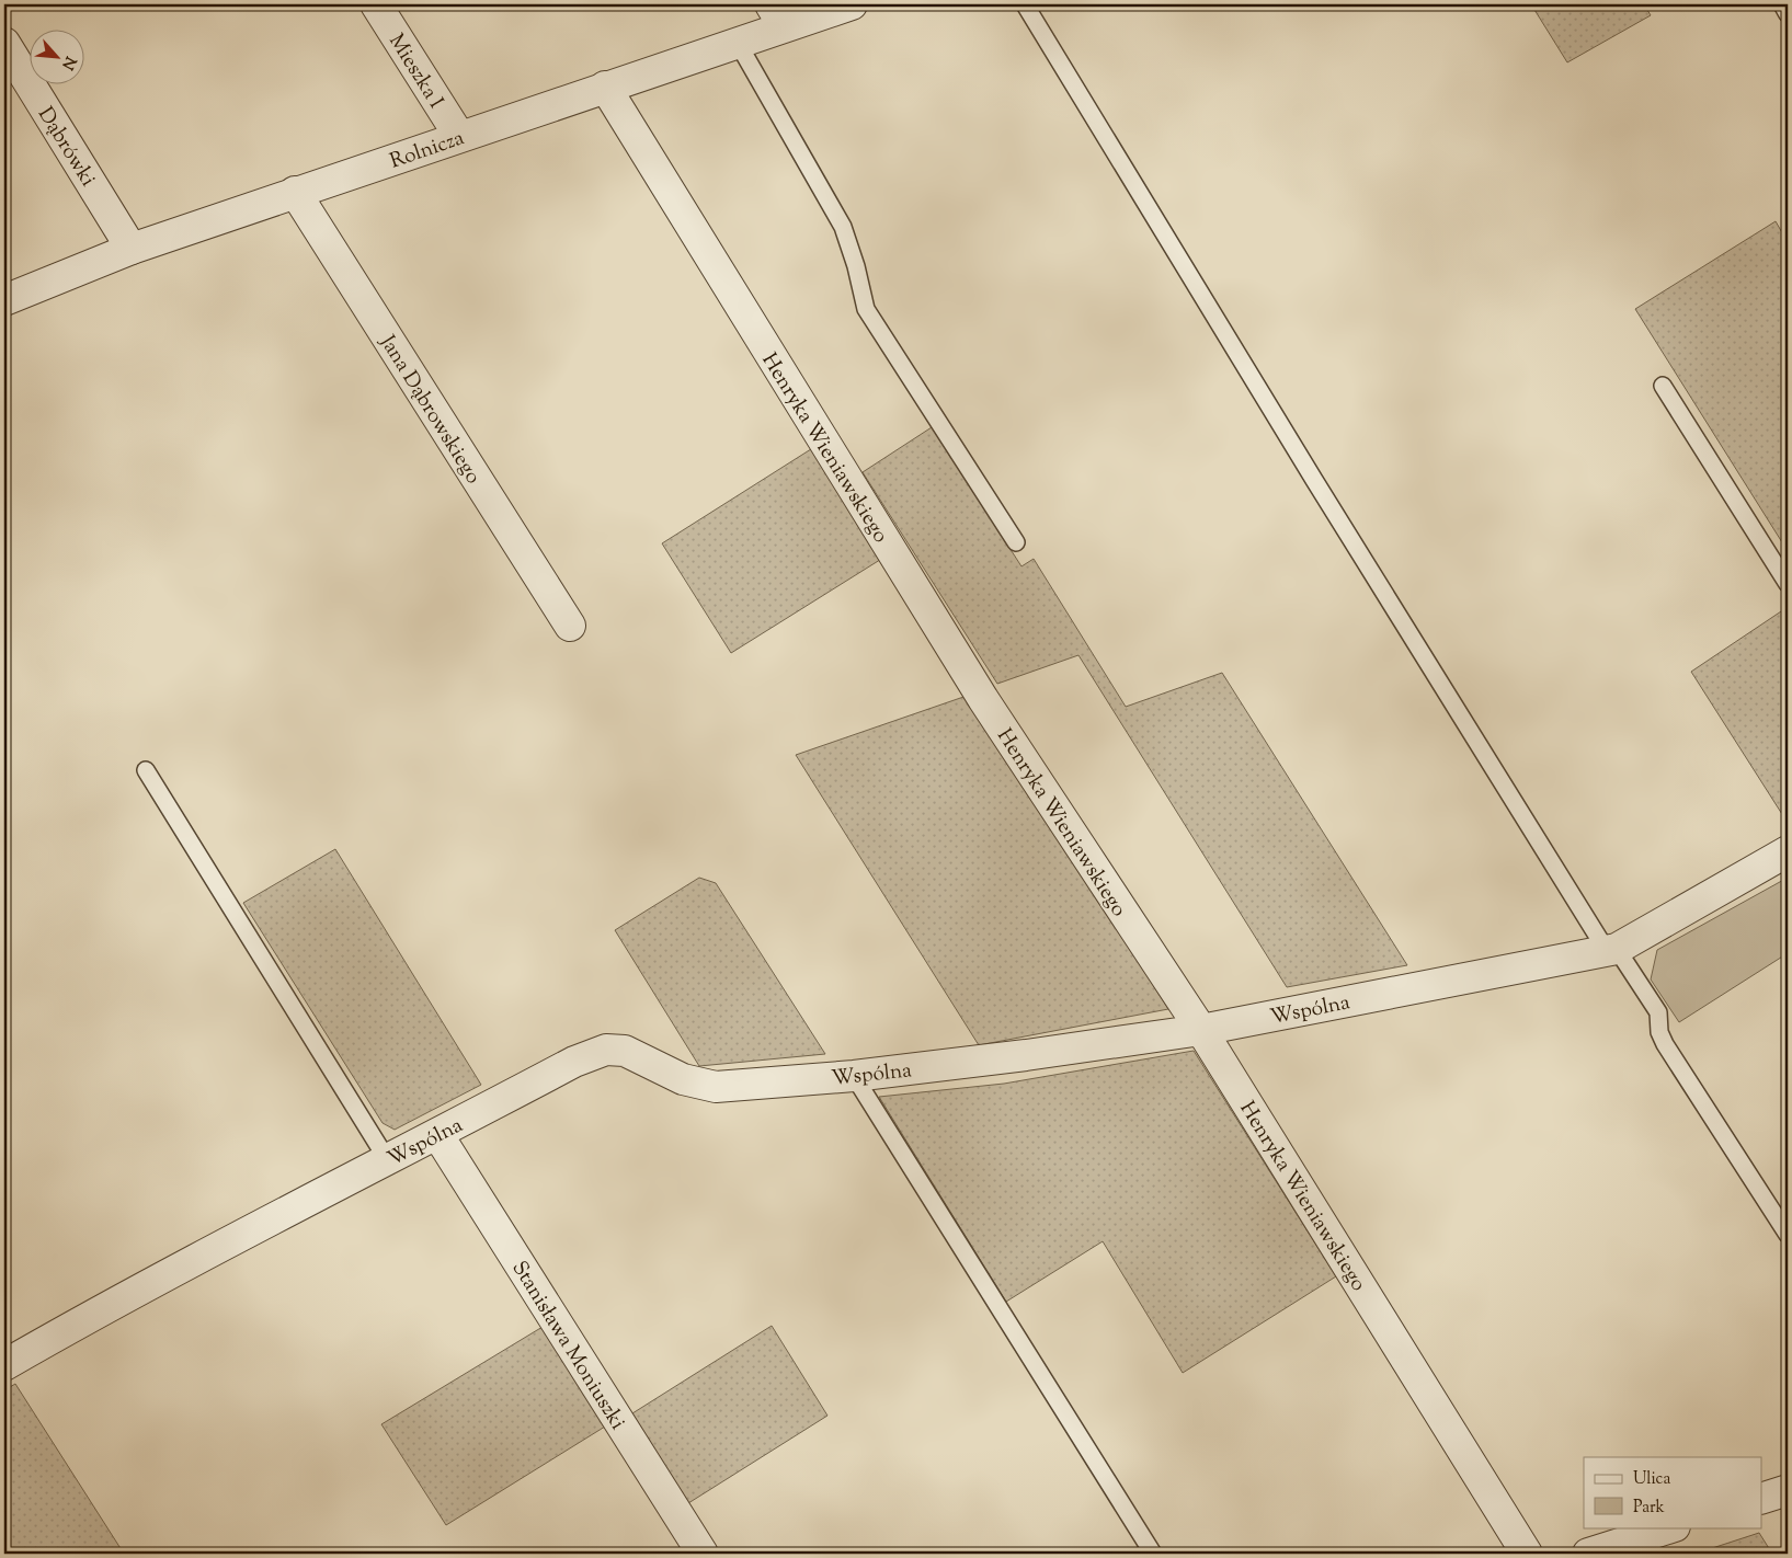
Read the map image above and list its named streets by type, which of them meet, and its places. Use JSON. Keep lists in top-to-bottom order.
{
  "streets": {
    "street": [
      "Mieszka I",
      "Dąbrówki",
      "Rolnicza",
      "Jana Dąbrowskiego",
      "Henryka Wieniawskiego",
      "Wspólna",
      "Stanisława Moniuszki"
    ]
  },
  "crossings": [
    ["Mieszka I", "Rolnicza"],
    ["Dąbrówki", "Rolnicza"],
    ["Rolnicza", "Jana Dąbrowskiego"],
    ["Rolnicza", "Henryka Wieniawskiego"],
    ["Henryka Wieniawskiego", "Wspólna"],
    ["Wspólna", "Stanisława Moniuszki"]
  ],
  "legend": ["Ulica", "Park"],
  "north": "bottom right"
}
